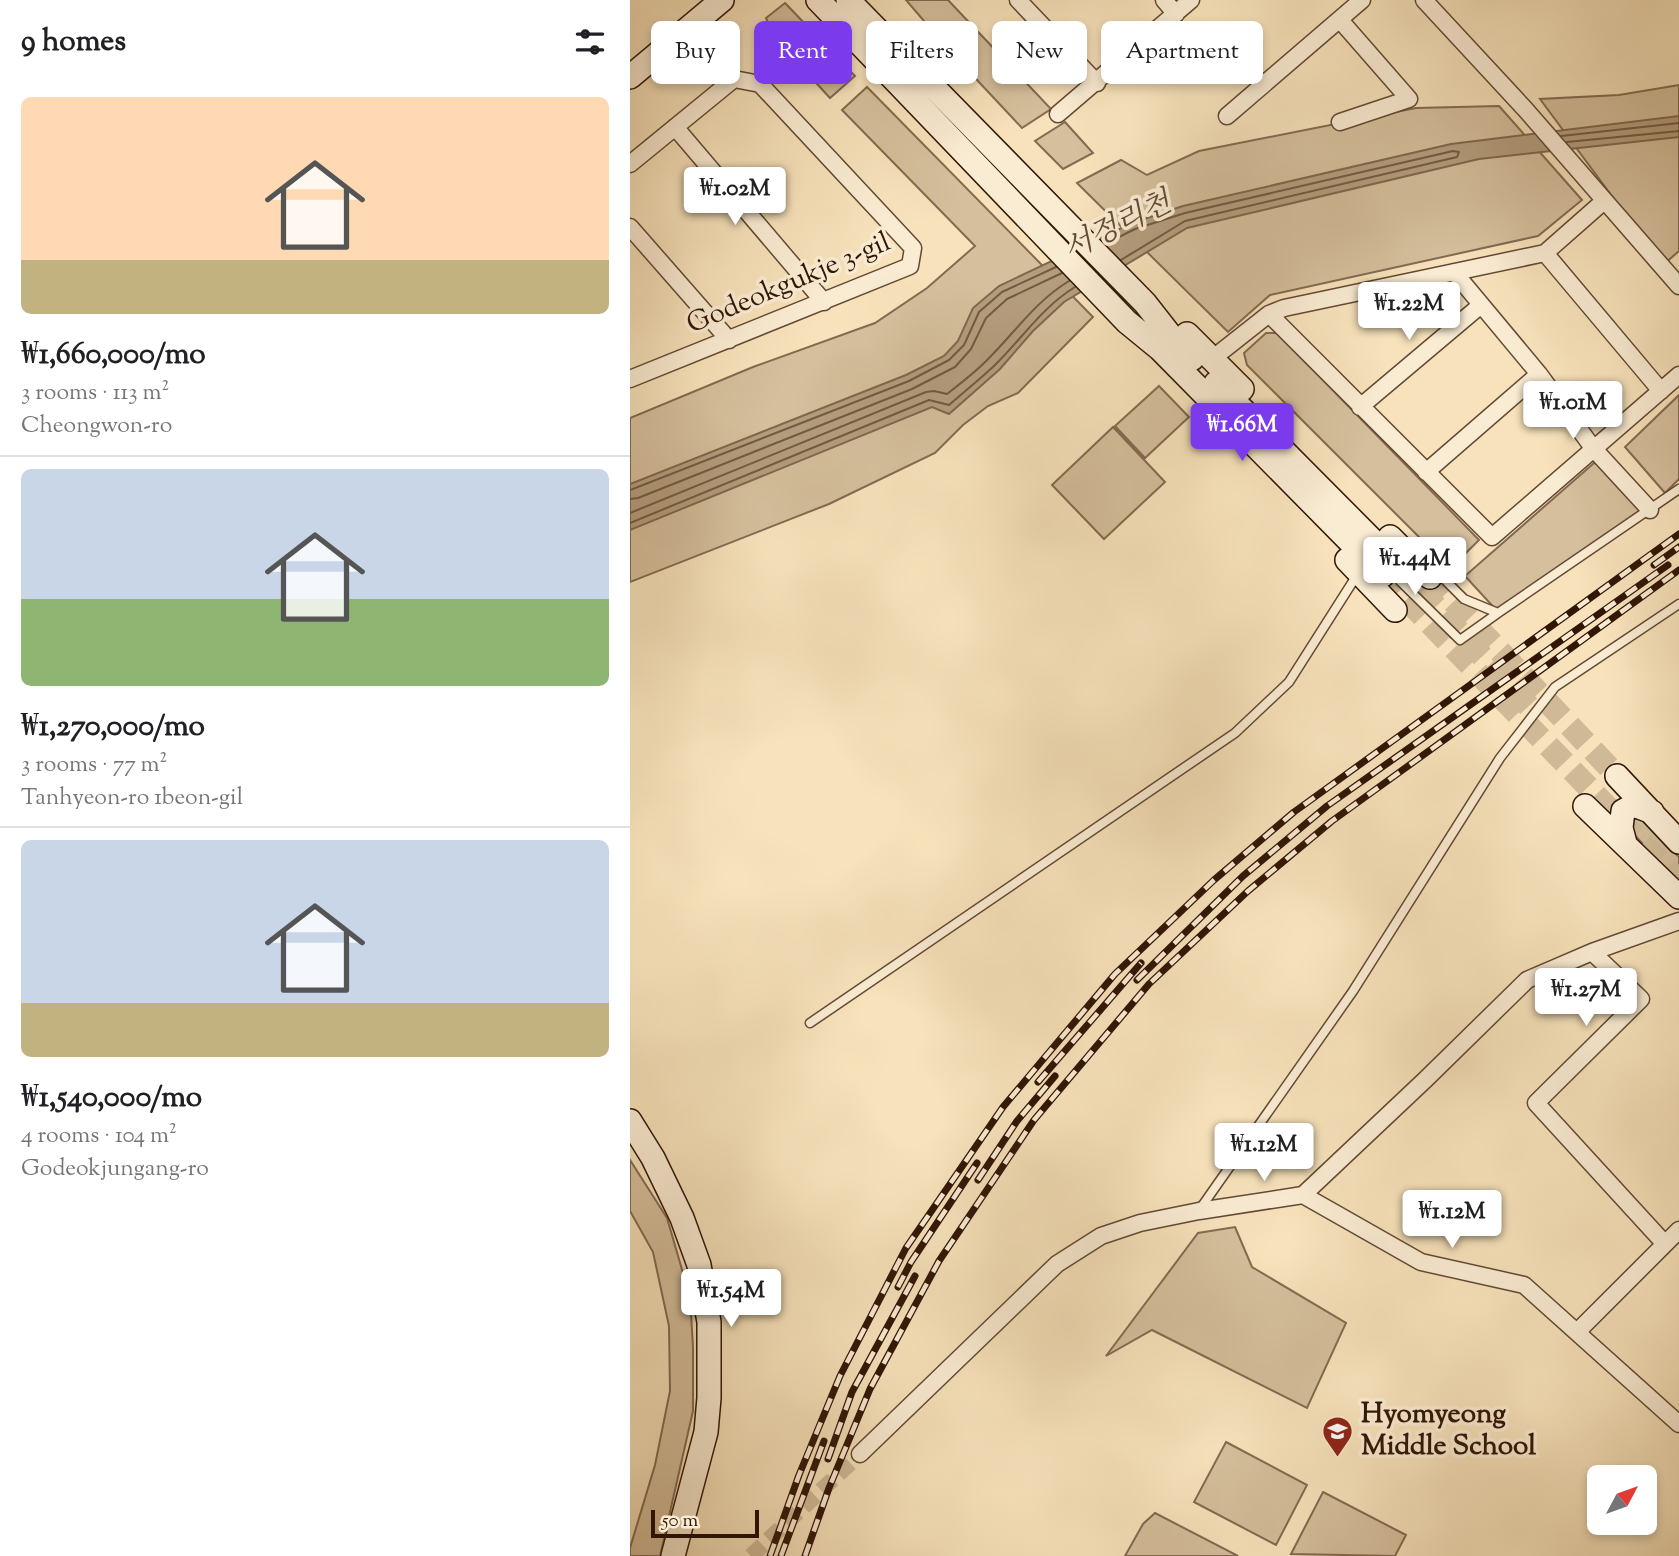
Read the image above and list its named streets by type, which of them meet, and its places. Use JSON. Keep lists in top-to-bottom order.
{
  "streets": {
    "street": ["Godeokgukje 3-gil"]
  },
  "water": ["서정리천"],
  "places": {
    "school or university": ["Hyomyeong Middle School"]
  },
  "scale_bar": "50 m",
  "north": "top right",
  "page": {
    "heading": "9 homes",
    "chip": [
      "Buy",
      "Rent",
      "Filters",
      "New",
      "Apartment"
    ],
    "list": [
      {
        "name": "₩1,660,000/mo",
        "note": "3 rooms · 113 m² · Cheongwon-ro"
      },
      {
        "name": "₩1,270,000/mo",
        "note": "3 rooms · 77 m² · Tanhyeon-ro 1beon-gil"
      },
      {
        "name": "₩1,540,000/mo",
        "note": "4 rooms · 104 m² · Godeokjungang-ro"
      }
    ],
    "price": [
      "₩1.02M",
      "₩1.22M",
      "₩1.01M",
      "₩1.66M",
      "₩1.44M",
      "₩1.27M",
      "₩1.12M",
      "₩1.12M",
      "₩1.54M"
    ],
    "scale": "50 m"
  }
}
